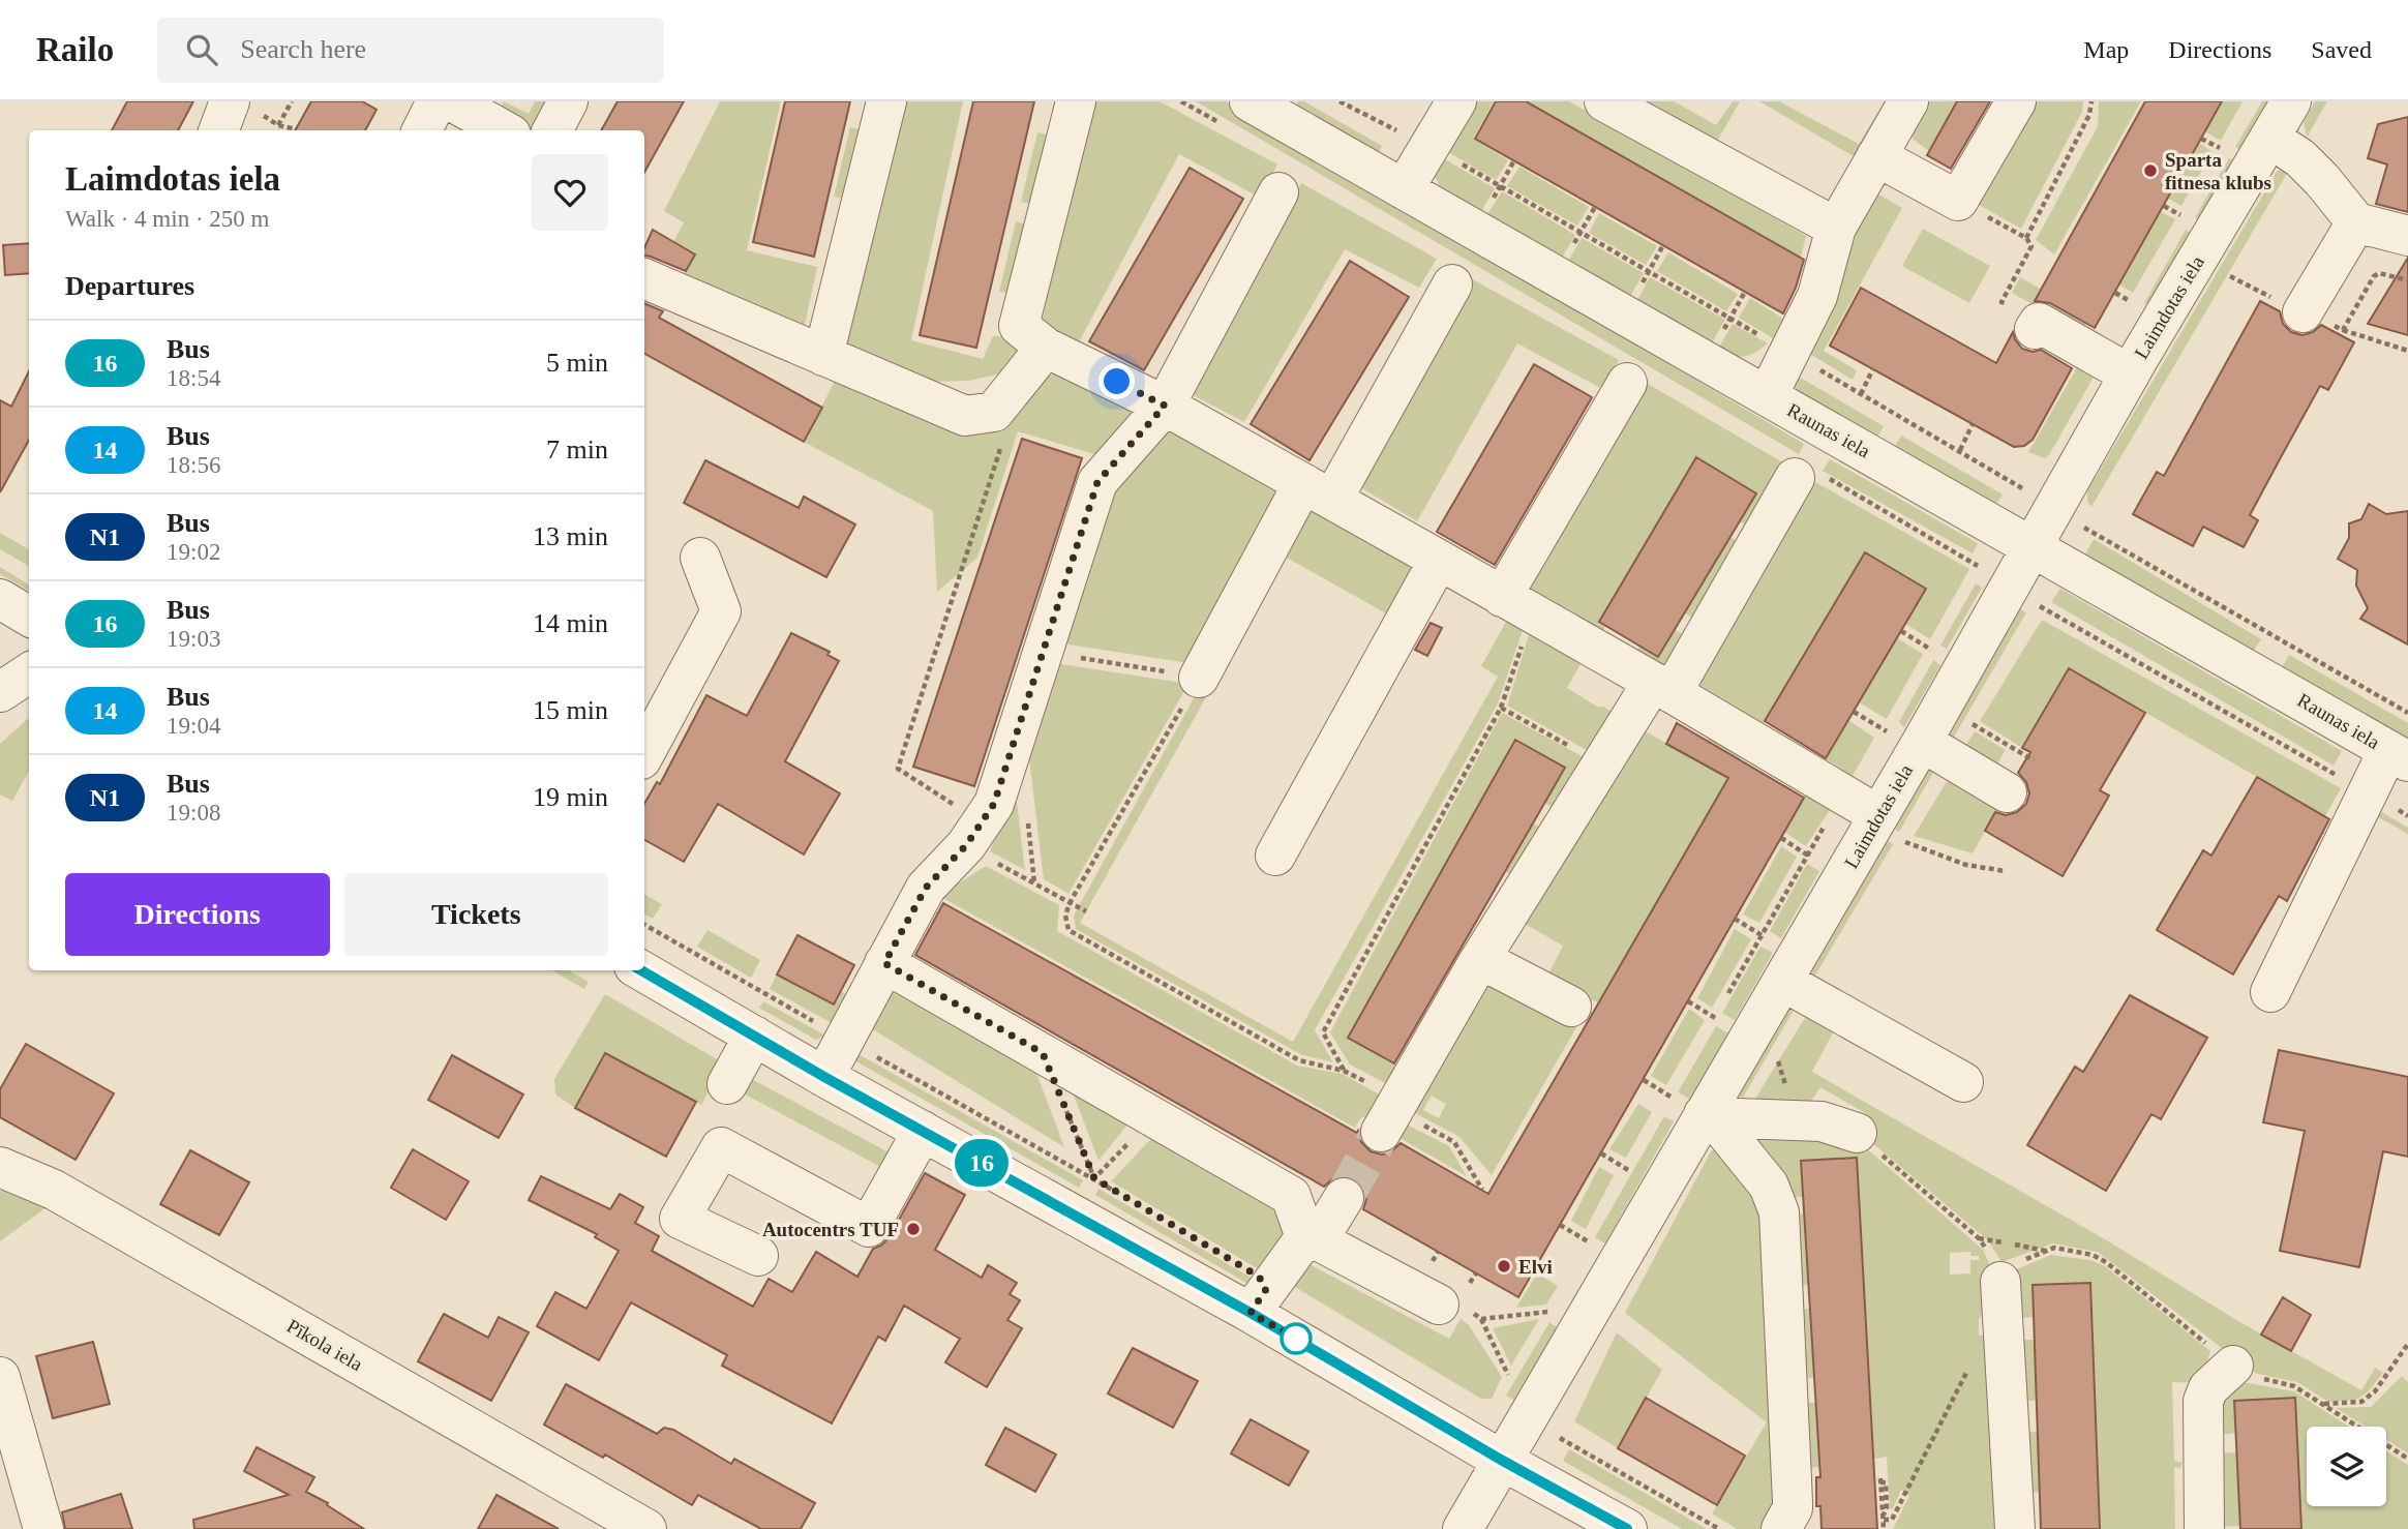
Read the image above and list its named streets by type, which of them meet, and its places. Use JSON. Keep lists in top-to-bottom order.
{
  "streets": {
    "street": ["Laimdotas iela", "Raunas iela", "Pīkola iela"]
  },
  "crossings": [
    ["Laimdotas iela", "Raunas iela"]
  ],
  "places": ["Sparta fitnesa klubs", "Autocentrs TUF", "Elvi"],
  "lines": ["bus line 16"],
  "page": {
    "header": "Railo",
    "search": "Search here",
    "nav": ["Map", "Directions", "Saved"],
    "on_map": "16",
    "heading": [
      ["Laimdotas iela", "Walk · 4 min · 250 m"],
      "Departures"
    ],
    "list": [
      {
        "mark": "16",
        "name": "Bus",
        "note": "18:54",
        "value": "5 min"
      },
      {
        "mark": "14",
        "name": "Bus",
        "note": "18:56",
        "value": "7 min"
      },
      {
        "mark": "N1",
        "name": "Bus",
        "note": "19:02",
        "value": "13 min"
      },
      {
        "mark": "16",
        "name": "Bus",
        "note": "19:03",
        "value": "14 min"
      },
      {
        "mark": "14",
        "name": "Bus",
        "note": "19:04",
        "value": "15 min"
      },
      {
        "mark": "N1",
        "name": "Bus",
        "note": "19:08",
        "value": "19 min"
      }
    ],
    "buttons": ["Directions", "Tickets"]
  }
}
